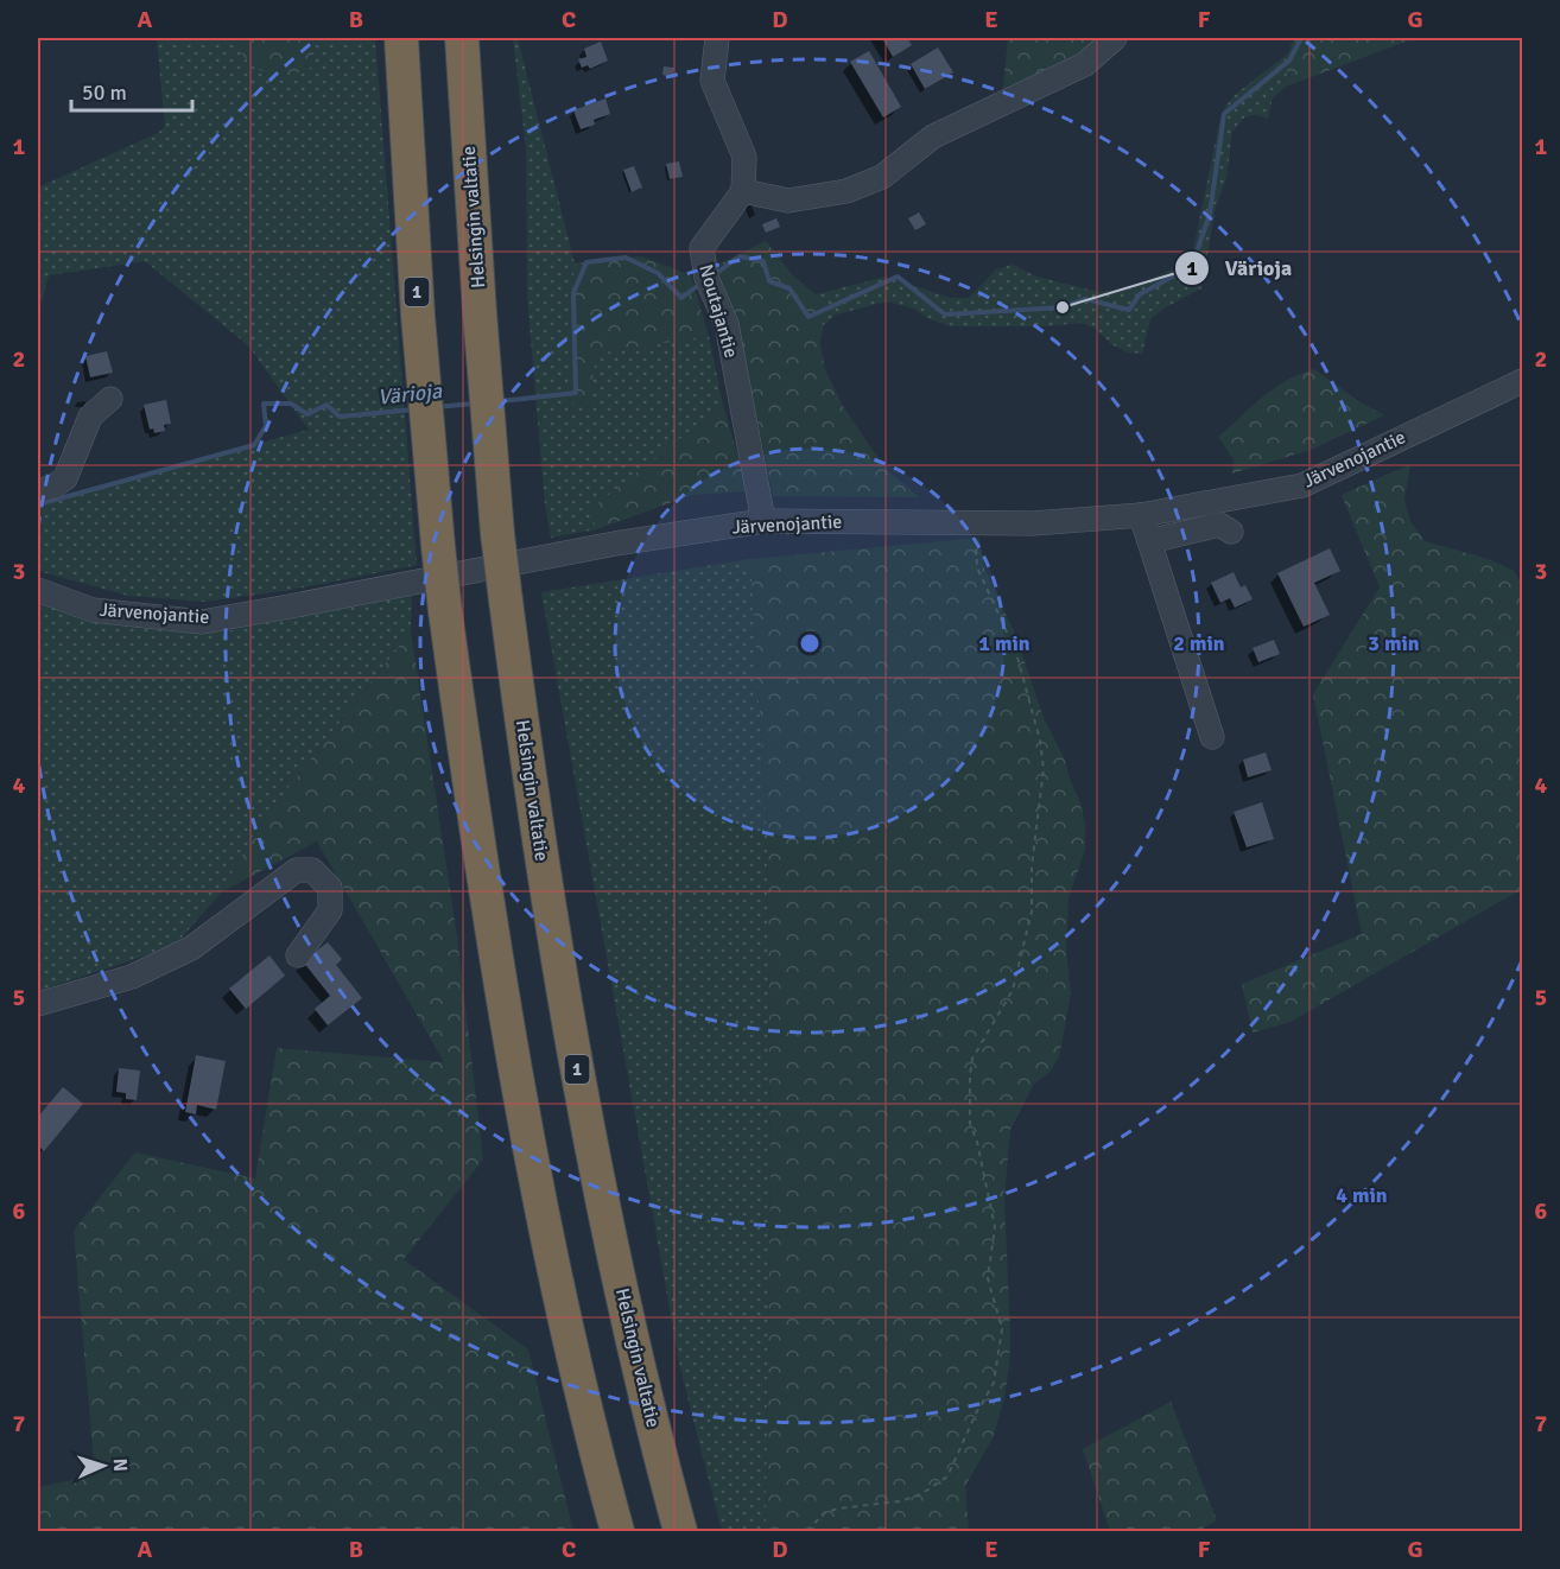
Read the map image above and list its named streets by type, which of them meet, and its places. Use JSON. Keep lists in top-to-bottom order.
{
  "streets": {
    "highway": ["Helsingin valtatie", "1"],
    "street": ["Noutajantie", "Järvenojantie"]
  },
  "crossings": [
    ["Noutajantie", "Järvenojantie"]
  ],
  "water": ["Värioja"],
  "places": ["Värioja"],
  "scale_bar": "50 m",
  "north": "right",
  "grid": {
    "columns": [
      "A",
      "B",
      "C",
      "D",
      "E",
      "F",
      "G"
    ],
    "rows": [
      "1",
      "2",
      "3",
      "4",
      "5",
      "6",
      "7"
    ]
  },
  "rings": [
    "1 min",
    "2 min",
    "3 min",
    "4 min"
  ]
}
